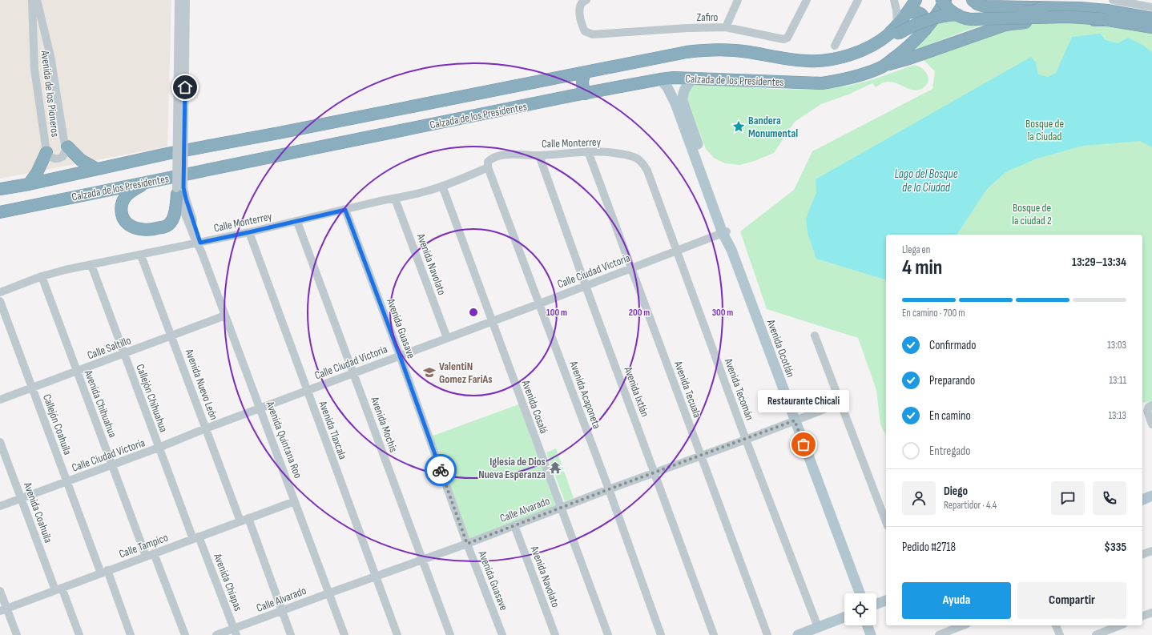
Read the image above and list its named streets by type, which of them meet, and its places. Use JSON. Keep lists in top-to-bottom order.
{
  "streets": {
    "highway": ["Calzada de los Presidentes"],
    "main road": ["Avenida Ocotlán"],
    "street": [
      "Zafiro",
      "Avenida de los Pioneros",
      "Calle Monterrey",
      "Avenida Navolato",
      "Calle Ciudad Victoria",
      "Avenida Guasave",
      "Calle Saltillo",
      "Avenida Nuevo León",
      "Avenida Tecuala",
      "Avenida Tecomán",
      "Avenida Ixtlán",
      "Avenida Acaponeta",
      "Callejón Chihuahua",
      "Avenida Chihuahua",
      "Avenida Cosalá",
      "Callejón Coahuila",
      "Avenida Mochis",
      "Avenida Tlaxcala",
      "Avenida Quintana Roo",
      "Calle Alvarado",
      "Avenida Coahuila",
      "Calle Tampico",
      "Avenida Chiapas"
    ]
  },
  "crossings": [
    ["Calzada de los Presidentes", "Avenida Ocotlán"],
    ["Calle Monterrey", "Avenida Navolato"],
    ["Calle Monterrey", "Avenida Guasave"],
    ["Calle Monterrey", "Avenida Nuevo León"],
    ["Calle Monterrey", "Avenida Tecuala"],
    ["Calle Monterrey", "Avenida Tecomán"],
    ["Calle Monterrey", "Avenida Ixtlán"],
    ["Calle Monterrey", "Avenida Acaponeta"],
    ["Calle Monterrey", "Callejón Chihuahua"],
    ["Calle Monterrey", "Avenida Chihuahua"],
    ["Calle Monterrey", "Avenida Cosalá"],
    ["Calle Monterrey", "Avenida Mochis"],
    ["Calle Monterrey", "Avenida Tlaxcala"],
    ["Calle Monterrey", "Avenida Quintana Roo"],
    ["Avenida Navolato", "Calle Ciudad Victoria"],
    ["Avenida Navolato", "Calle Alvarado"],
    ["Calle Ciudad Victoria", "Avenida Guasave"],
    ["Calle Ciudad Victoria", "Avenida Ocotlán"],
    ["Calle Ciudad Victoria", "Avenida Nuevo León"],
    ["Calle Ciudad Victoria", "Avenida Tecuala"],
    ["Calle Ciudad Victoria", "Avenida Tecomán"],
    ["Calle Ciudad Victoria", "Avenida Ixtlán"],
    ["Calle Ciudad Victoria", "Avenida Acaponeta"],
    ["Calle Ciudad Victoria", "Callejón Chihuahua"],
    ["Calle Ciudad Victoria", "Avenida Chihuahua"],
    ["Calle Ciudad Victoria", "Avenida Cosalá"],
    ["Calle Ciudad Victoria", "Callejón Coahuila"],
    ["Calle Ciudad Victoria", "Avenida Mochis"],
    ["Calle Ciudad Victoria", "Avenida Tlaxcala"],
    ["Calle Ciudad Victoria", "Avenida Quintana Roo"],
    ["Calle Ciudad Victoria", "Avenida Coahuila"],
    ["Avenida Guasave", "Calle Alvarado"],
    ["Calle Saltillo", "Avenida Nuevo León"],
    ["Calle Saltillo", "Callejón Chihuahua"],
    ["Calle Saltillo", "Avenida Chihuahua"],
    ["Calle Saltillo", "Callejón Coahuila"],
    ["Calle Saltillo", "Avenida Quintana Roo"],
    ["Avenida Ocotlán", "Calle Alvarado"],
    ["Avenida Nuevo León", "Calle Tampico"],
    ["Avenida Tecuala", "Calle Alvarado"],
    ["Avenida Tecomán", "Calle Alvarado"],
    ["Avenida Ixtlán", "Calle Alvarado"],
    ["Avenida Acaponeta", "Calle Alvarado"],
    ["Callejón Chihuahua", "Calle Tampico"],
    ["Callejón Chihuahua", "Avenida Chiapas"],
    ["Avenida Chihuahua", "Calle Tampico"],
    ["Avenida Cosalá", "Calle Alvarado"],
    ["Callejón Coahuila", "Calle Tampico"],
    ["Avenida Mochis", "Calle Alvarado"],
    ["Avenida Tlaxcala", "Calle Alvarado"],
    ["Avenida Quintana Roo", "Calle Alvarado"],
    ["Avenida Quintana Roo", "Calle Tampico"],
    ["Calle Alvarado", "Avenida Chiapas"],
    ["Avenida Coahuila", "Calle Tampico"],
    ["Calle Tampico", "Avenida Chiapas"]
  ],
  "water": ["Lago del Bosque de la Ciudad"],
  "parks": ["Bosque de la Ciudad", "Bosque de la ciudad 2"],
  "places": {
    "place": ["Bandera Monumental"],
    "school or university": ["ValentiN Gomez FariAs"],
    "other": ["Restaurante Chicali"],
    "temple": ["Iglesia de Dios Nueva Esperanza"]
  },
  "page": {
    "heading": ["4 min", "Llega en", "13:29–13:34"],
    "panel": [
      "Diego",
      "Repartidor · 4.4",
      "Pedido #2718",
      "$335"
    ],
    "bar": "En camino · 700 m",
    "list": [
      ["Confirmado", "13:03"],
      ["Preparando", "13:11"],
      ["En camino", "13:13"],
      "Entregado"
    ],
    "bubble": "Restaurante Chicali",
    "buttons": ["Ayuda", "Compartir"]
  },
  "rings": ["100 m", "200 m", "300 m"]
}
